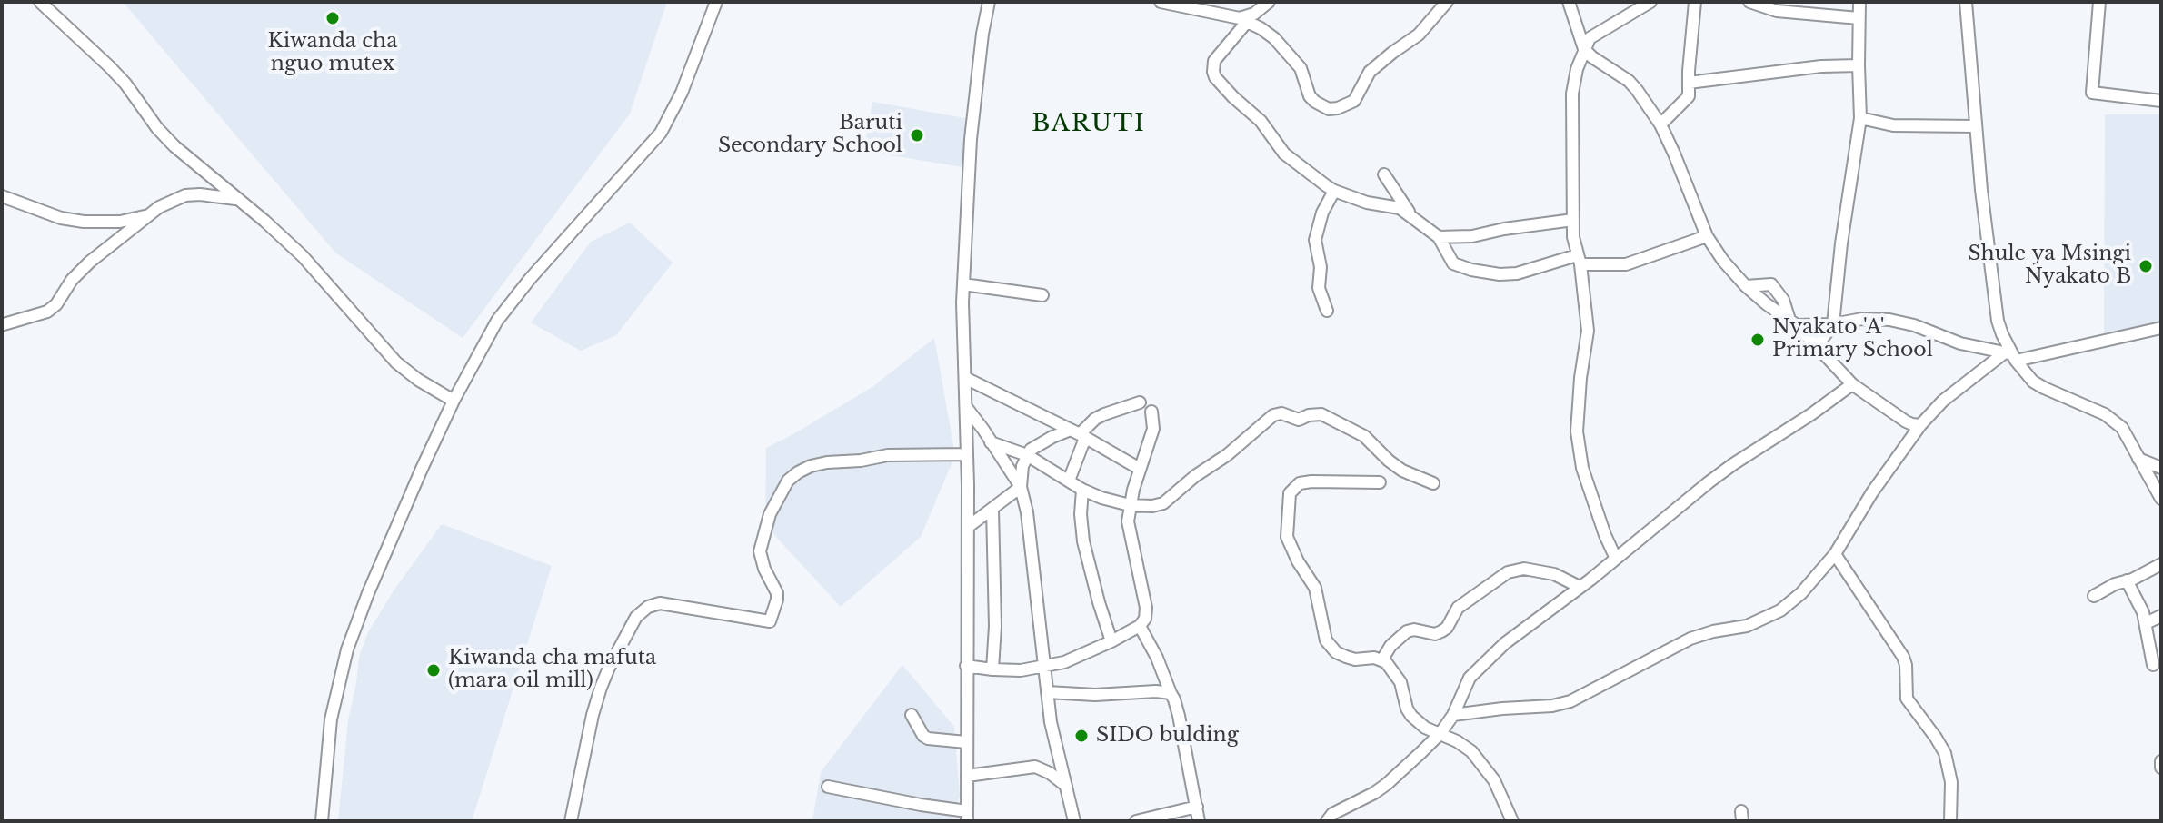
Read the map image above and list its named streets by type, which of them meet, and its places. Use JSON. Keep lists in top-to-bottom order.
{
  "districts": ["BARUTI"],
  "places": [
    "Kiwanda cha nguo mutex",
    "Baruti Secondary School",
    "Shule ya Msingi Nyakato B",
    "Nyakato 'A' Primary School",
    "Kiwanda cha mafuta (mara oil mill)",
    "SIDO bulding"
  ]
}
